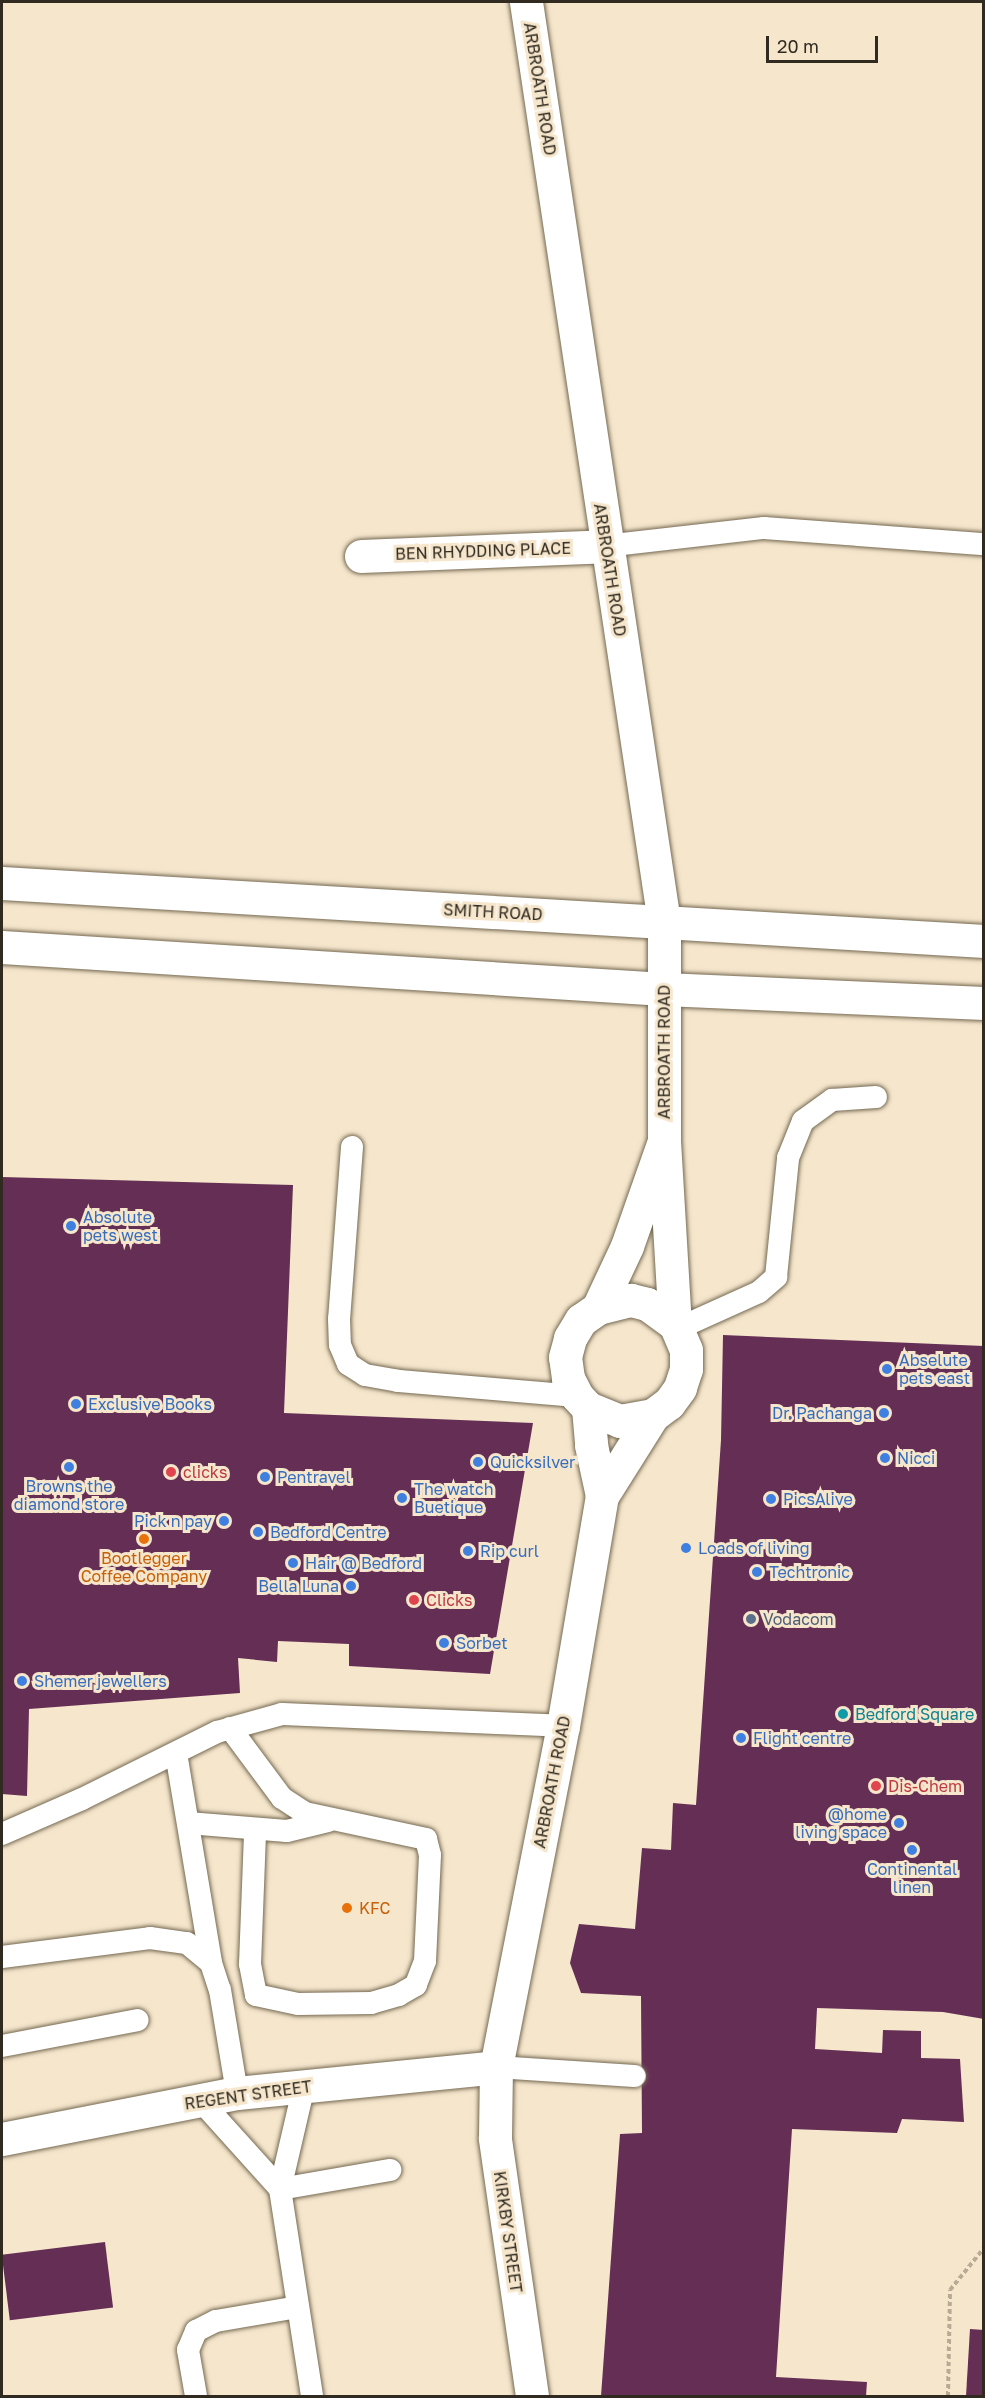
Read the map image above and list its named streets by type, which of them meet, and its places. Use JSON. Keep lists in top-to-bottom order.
{
  "streets": {
    "street": [
      "ARBROATH ROAD",
      "BEN RHYDDING PLACE",
      "SMITH ROAD",
      "REGENT STREET",
      "KIRKBY STREET"
    ]
  },
  "crossings": [
    ["ARBROATH ROAD", "BEN RHYDDING PLACE"],
    ["ARBROATH ROAD", "SMITH ROAD"],
    ["ARBROATH ROAD", "REGENT STREET"],
    ["ARBROATH ROAD", "KIRKBY STREET"],
    ["REGENT STREET", "KIRKBY STREET"]
  ],
  "places": [
    "Absolute pets west",
    "Abselute pets east",
    "Exclusive Books",
    "Dr. Pachanga",
    "Nicci",
    "Quicksilver",
    "Browns the diamond store",
    "clicks",
    "Pentravel",
    "The watch Buetique",
    "PicsAlive",
    "Pick n pay",
    "Bedford Centre",
    "Bootlegger Coffee Company",
    "Loads of living",
    "Rip curl",
    "Hair @ Bedford",
    "Techtronic",
    "Bella Luna",
    "Clicks",
    "Vodacom",
    "Sorbet",
    "Shemer jewellers",
    "Bedford Square",
    "Flight centre",
    "Dis-Chem",
    "@home living space",
    "Continental linen",
    "KFC"
  ],
  "scale_bar": "20 m"
}
